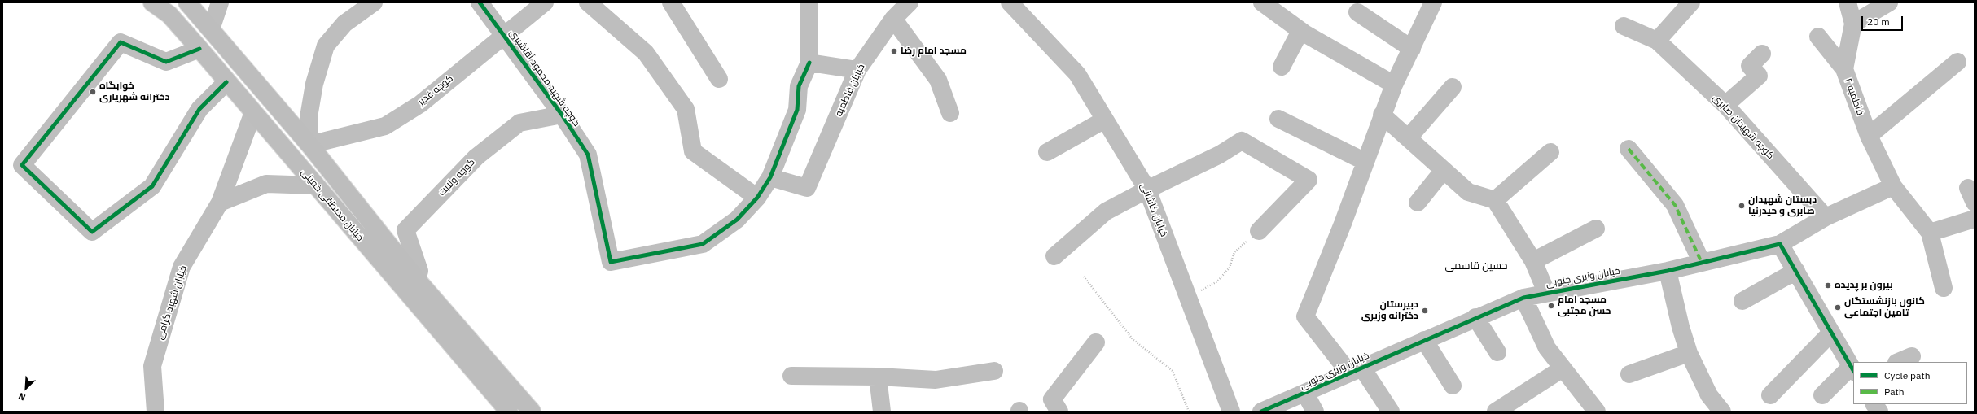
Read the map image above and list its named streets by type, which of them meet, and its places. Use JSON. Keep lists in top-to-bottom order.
{
  "streets": {
    "main road": ["خیابان مصطفی خمینی"],
    "street": [
      "کوچه شهید محمود آقاشیری",
      "کوچه غدیر",
      "خیابان فاطمیه",
      "فاطمیه ۲",
      "کوچه شهیدان صابری",
      "کوچه ولایت",
      "خیابان کاشانی",
      "خیابان وزیری جنوبی",
      "خیابان شهید گرامی"
    ]
  },
  "crossings": [
    ["کوچه شهید محمود آقاشیری", "کوچه غدیر"],
    ["کوچه شهید محمود آقاشیری", "کوچه ولایت"],
    ["کوچه غدیر", "خیابان مصطفی خمینی"],
    ["فاطمیه ۲", "خیابان وزیری جنوبی"],
    ["کوچه شهیدان صابری", "خیابان وزیری جنوبی"],
    ["کوچه ولایت", "خیابان مصطفی خمینی"],
    ["خیابان مصطفی خمینی", "خیابان شهید گرامی"]
  ],
  "districts": ["حسین قاسمی"],
  "places": [
    "مسجد امام رضا",
    "خوابگاه دخترانه شهریاری",
    "دبستان شهیدان صابری و حیدرنیا",
    "بیرون بر پدیده",
    "مسجد امام حسن مجتبی",
    "کانون بازنشستگان تامین اجتماعی",
    "دبیرستان دخترانه وزیری"
  ],
  "legend": ["Cycle path", "Path"],
  "scale_bar": "20 m",
  "north": "bottom left"
}
